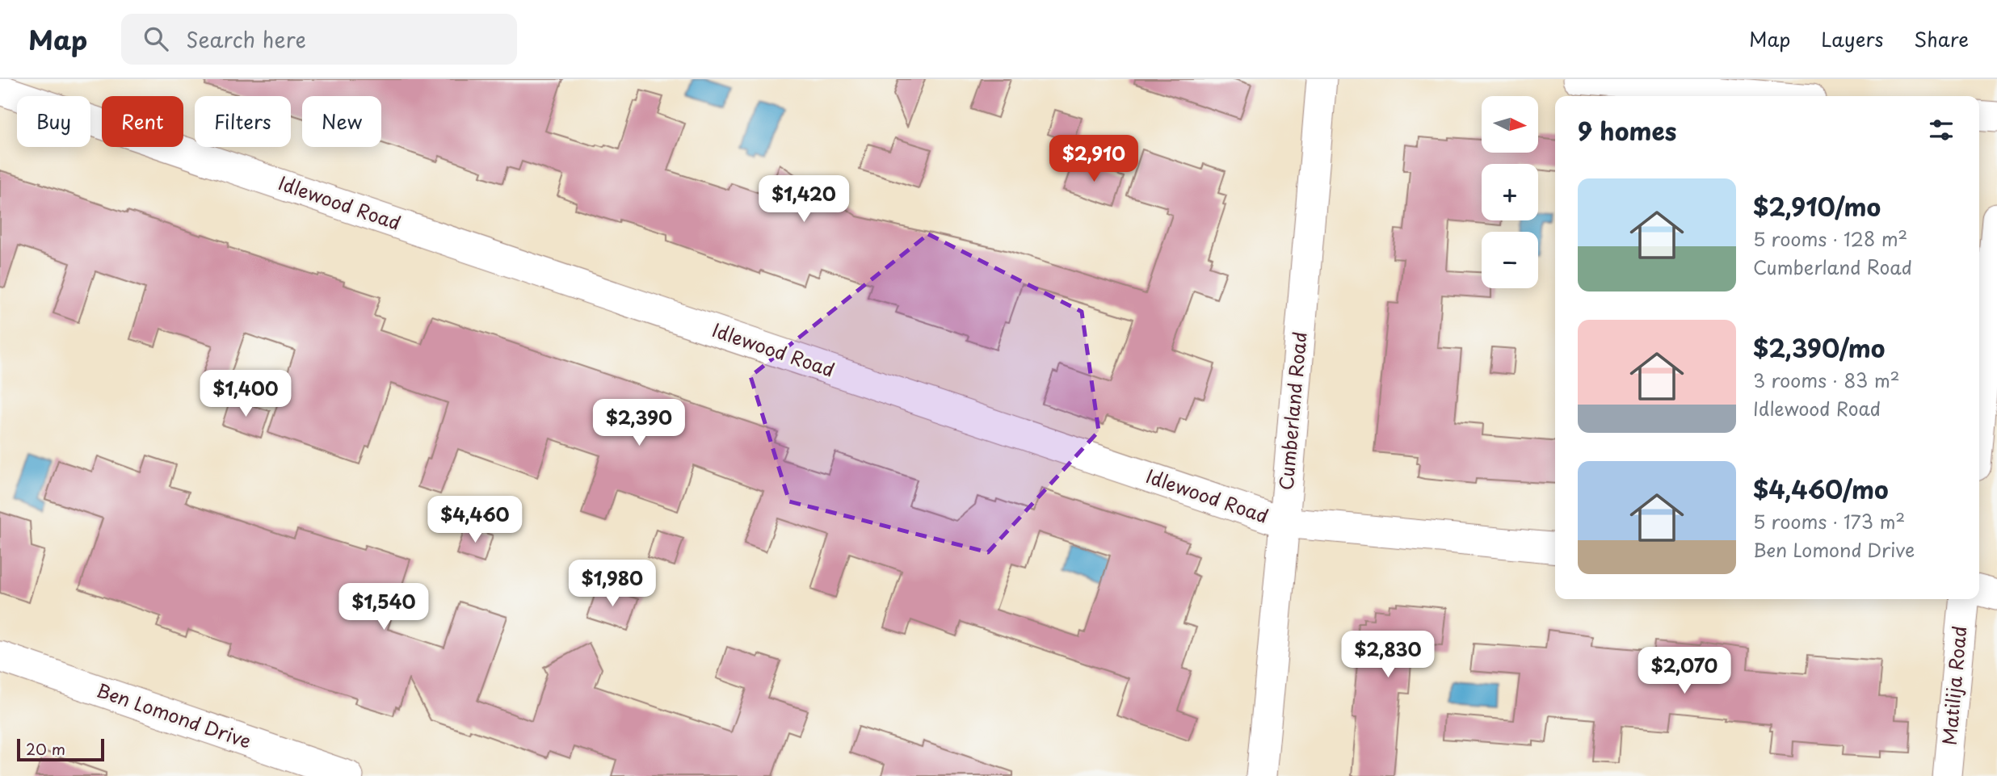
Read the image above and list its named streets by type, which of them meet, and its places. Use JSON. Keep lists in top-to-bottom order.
{
  "streets": {
    "street": [
      "Idlewood Road",
      "Cumberland Road",
      "Matilija Road",
      "Ben Lomond Drive"
    ]
  },
  "crossings": [
    ["Idlewood Road", "Cumberland Road"]
  ],
  "scale_bar": "20 m",
  "north": "right",
  "page": {
    "header": "Map",
    "search": "Search here",
    "nav": ["Map", "Layers", "Share"],
    "map_buttons": ["+", "−"],
    "chip": [
      "Buy",
      "Rent",
      "Filters",
      "New"
    ],
    "heading": "9 homes",
    "price": [
      "$2,910",
      "$1,420",
      "$1,400",
      "$2,390",
      "$4,460",
      "$1,980",
      "$1,540",
      "$2,830",
      "$2,070"
    ],
    "list": [
      {
        "name": "$2,910/mo",
        "note": "5 rooms · 128 m² · Cumberland Road"
      },
      {
        "name": "$2,390/mo",
        "note": "3 rooms · 83 m² · Idlewood Road"
      },
      {
        "name": "$4,460/mo",
        "note": "5 rooms · 173 m² · Ben Lomond Drive"
      }
    ],
    "scale": "20 m"
  }
}
